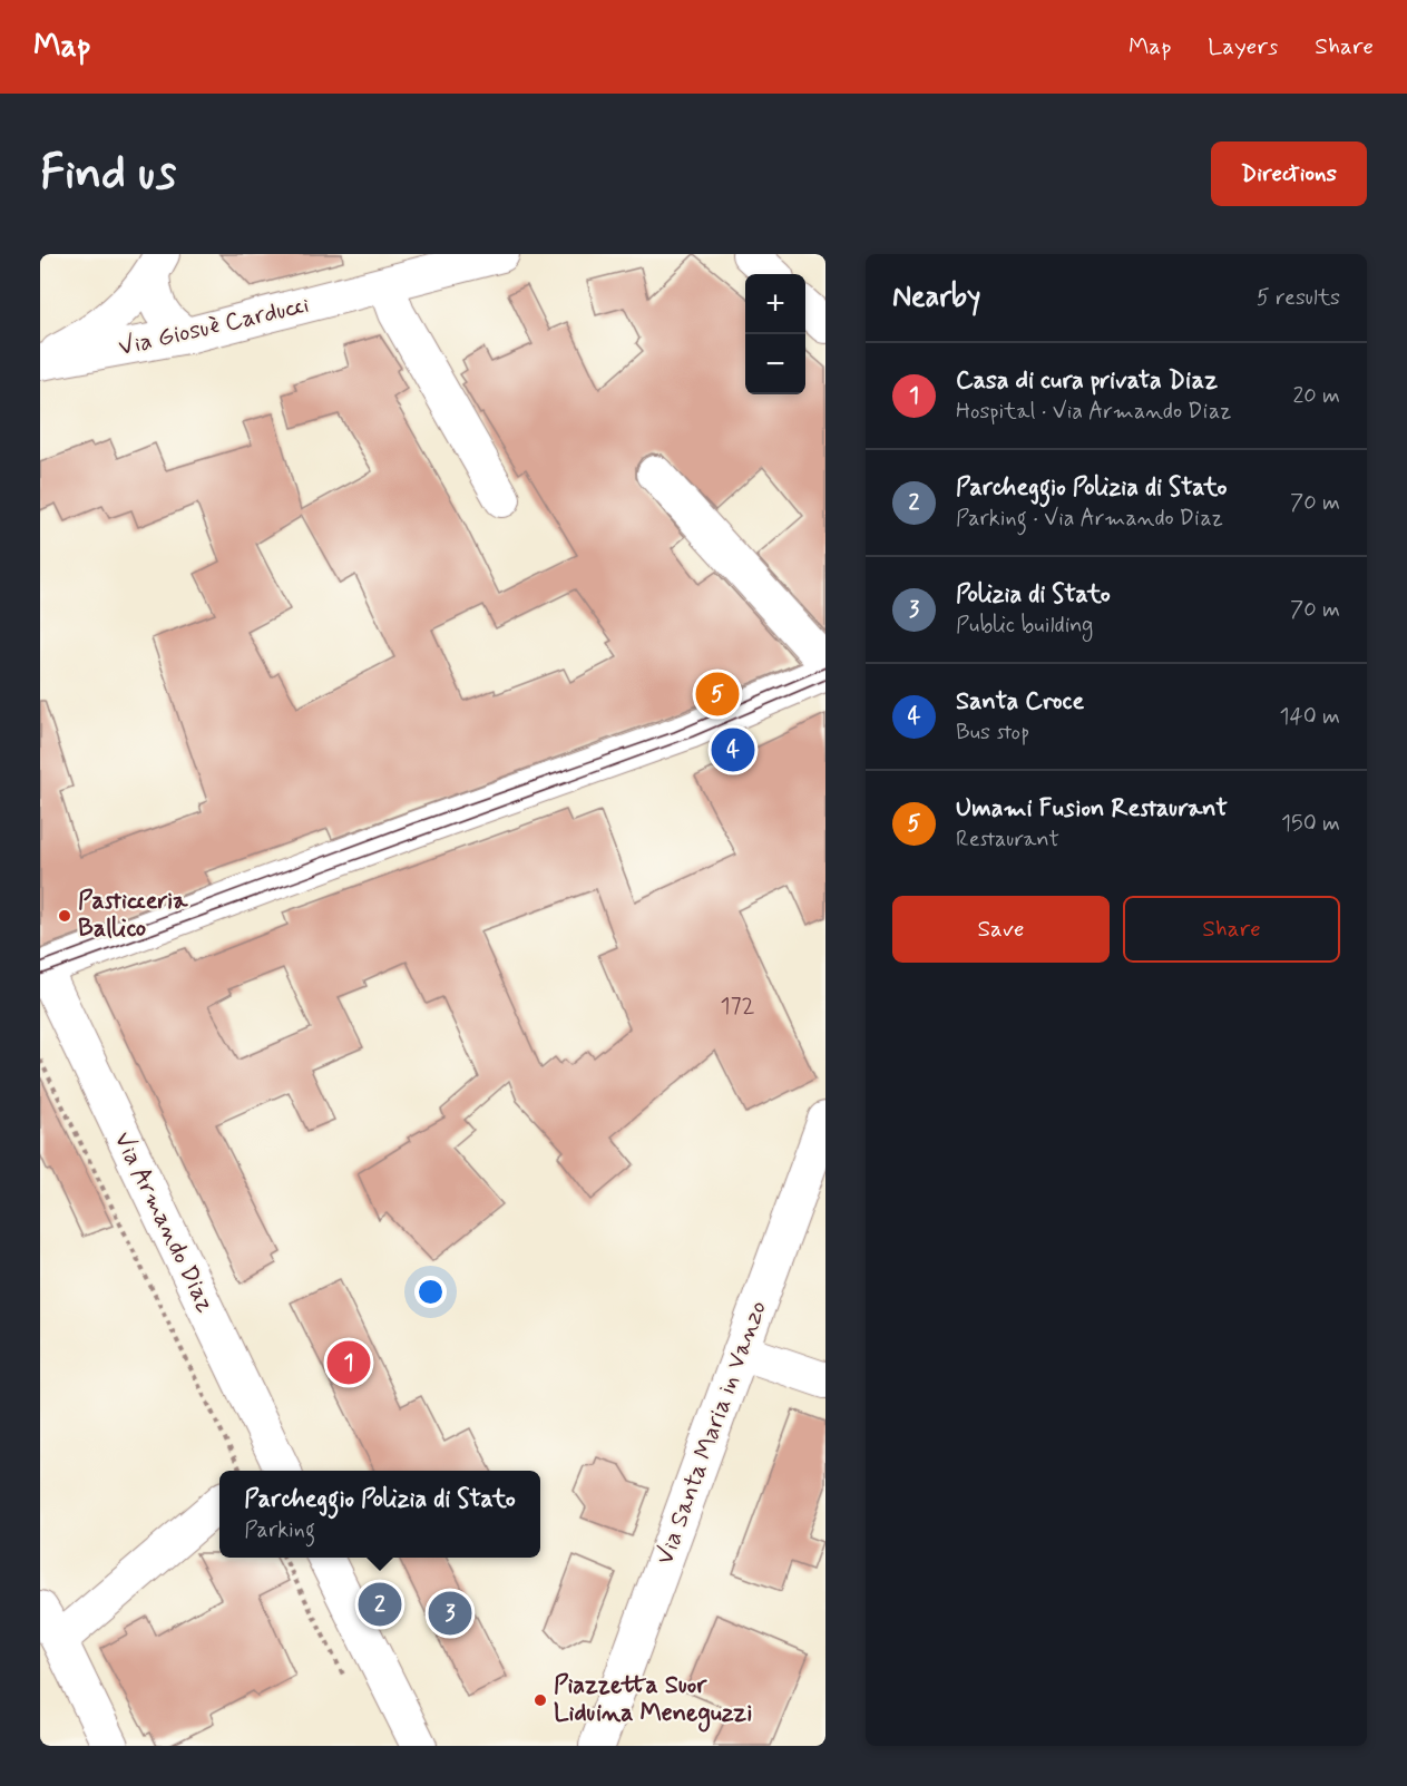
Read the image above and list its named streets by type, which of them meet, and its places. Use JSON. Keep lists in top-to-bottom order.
{
  "streets": {
    "street": ["Via Giosuè Carducci", "Via Armando Diaz", "Via Santa Maria in Vanzo"]
  },
  "places": ["Pasticceria Ballico", "Piazzetta Suor Liduina Meneguzzi"],
  "house_numbers": ["172"],
  "page": {
    "header": "Map",
    "nav": ["Map", "Layers", "Share"],
    "buttons": [
      "Directions",
      ["Save", "Share"]
    ],
    "title": "Find us",
    "heading": ["Nearby", "5 results"],
    "map_buttons": ["+", "−"],
    "list": [
      {
        "mark": "1",
        "name": "Casa di cura privata Diaz",
        "note": "Hospital · Via Armando Diaz",
        "value": "20 m"
      },
      {
        "mark": "2",
        "name": "Parcheggio Polizia di Stato",
        "note": "Parking · Via Armando Diaz",
        "value": "70 m"
      },
      {
        "mark": "3",
        "name": "Polizia di Stato",
        "note": "Public building",
        "value": "70 m"
      },
      {
        "mark": "4",
        "name": "Santa Croce",
        "note": "Bus stop",
        "value": "140 m"
      },
      {
        "mark": "5",
        "name": "Umami Fusion Restaurant",
        "note": "Restaurant",
        "value": "150 m"
      }
    ],
    "pins": [
      "5",
      "4",
      "1",
      "2",
      "3"
    ],
    "popup": ["Parcheggio Polizia di Stato", "Parking"]
  }
}
